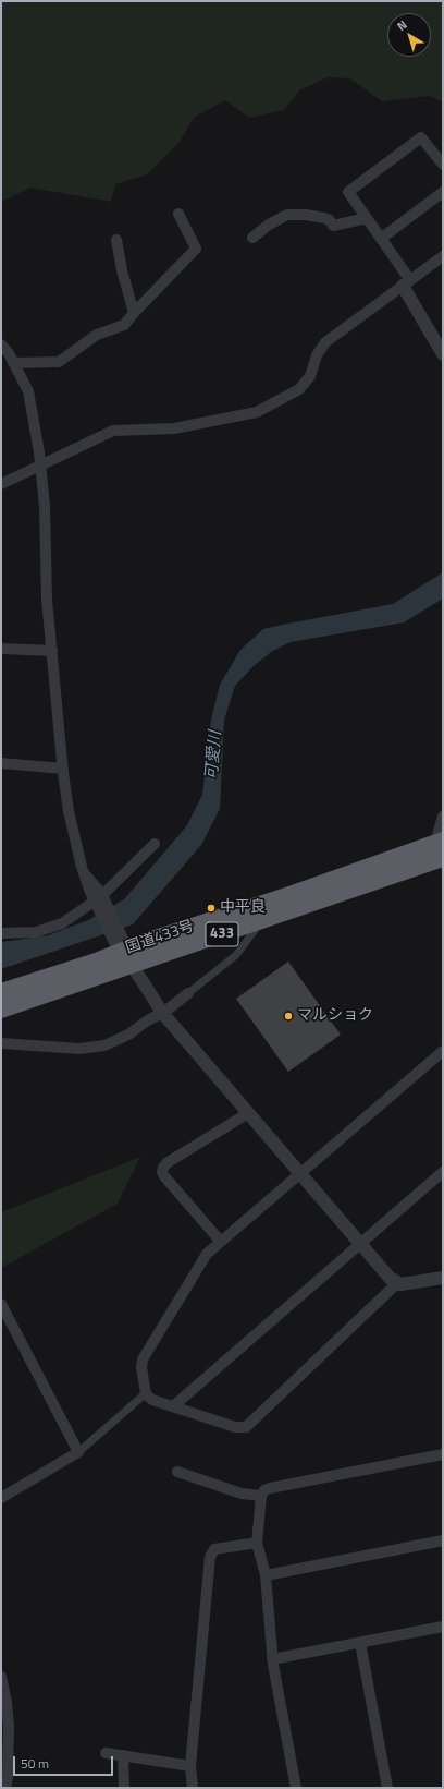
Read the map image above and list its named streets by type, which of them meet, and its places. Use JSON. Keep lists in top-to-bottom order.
{
  "streets": {
    "highway": ["433", "国道433号"]
  },
  "water": ["可愛川"],
  "places": ["中平良", "マルショク"],
  "scale_bar": "50 m",
  "north": "top left"
}
